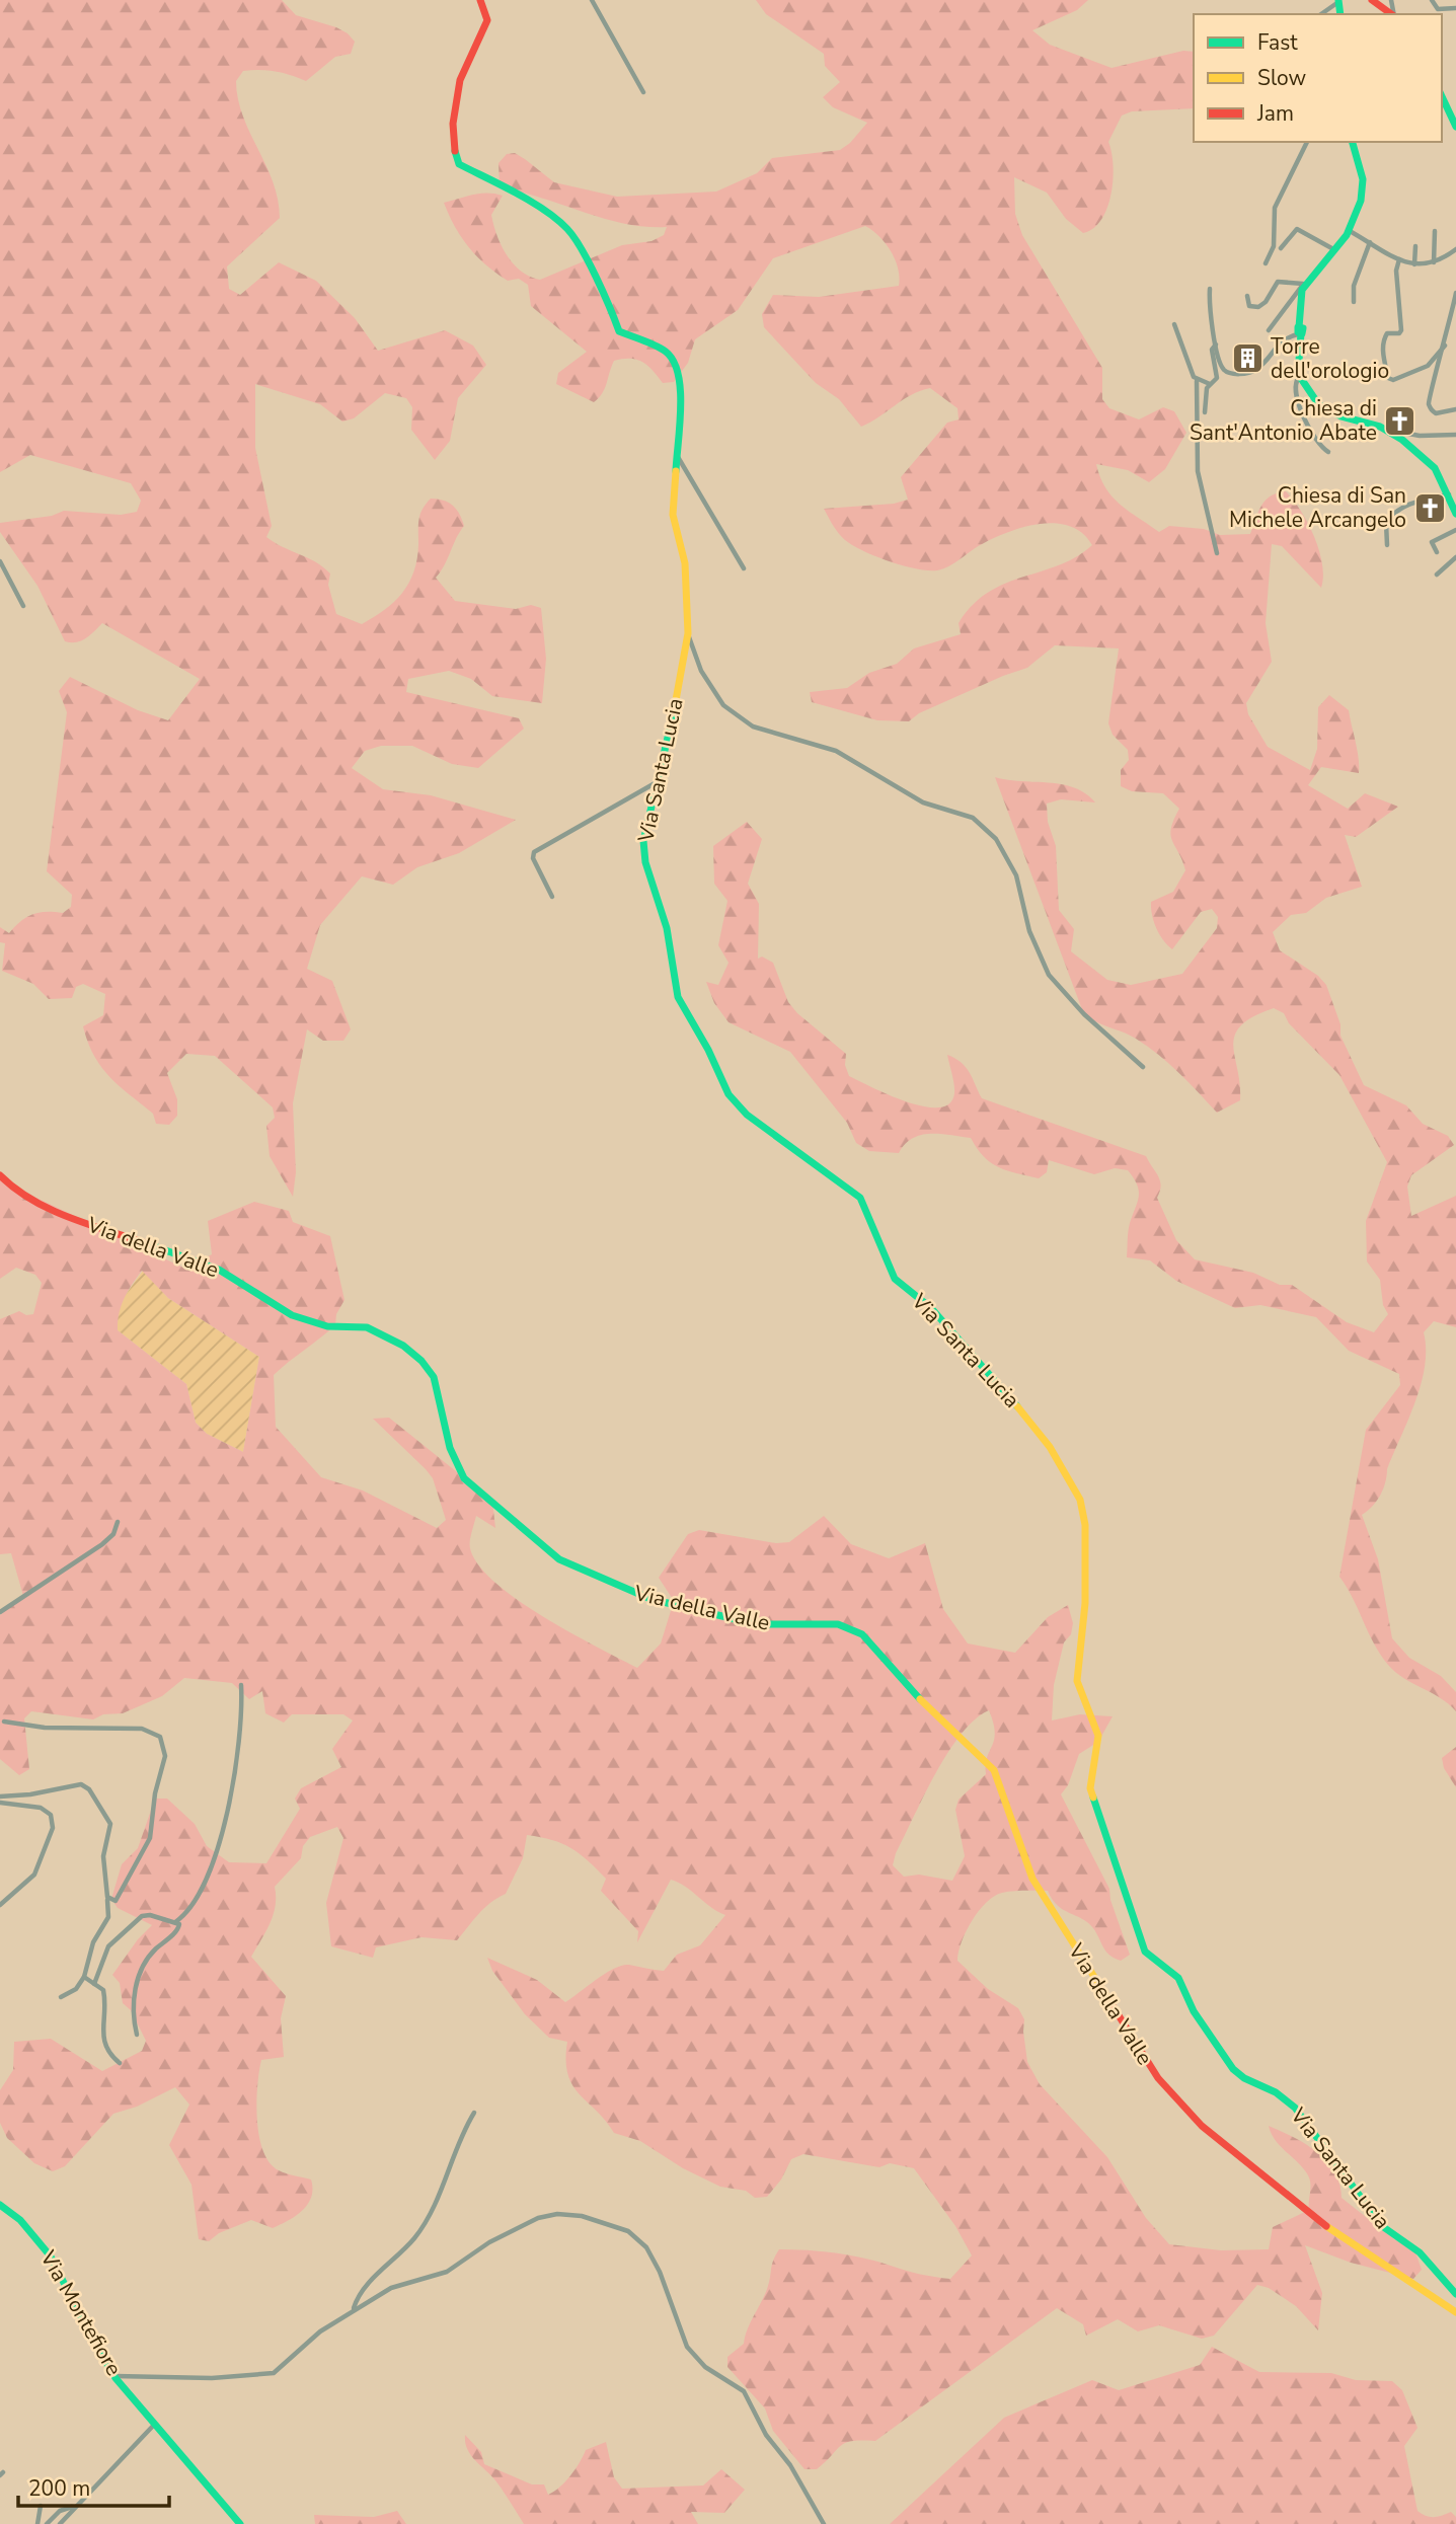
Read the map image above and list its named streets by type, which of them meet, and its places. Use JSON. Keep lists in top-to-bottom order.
{
  "streets": {
    "street": ["Via Santa Lucia", "Via della Valle", "Via Montefiore"]
  },
  "places": {
    "building": ["Torre dell'orologio"],
    "church": ["Chiesa di Sant'Antonio Abate", "Chiesa di San Michele Arcangelo"]
  },
  "legend": ["Fast", "Slow", "Jam"],
  "scale_bar": "200 m"
}
